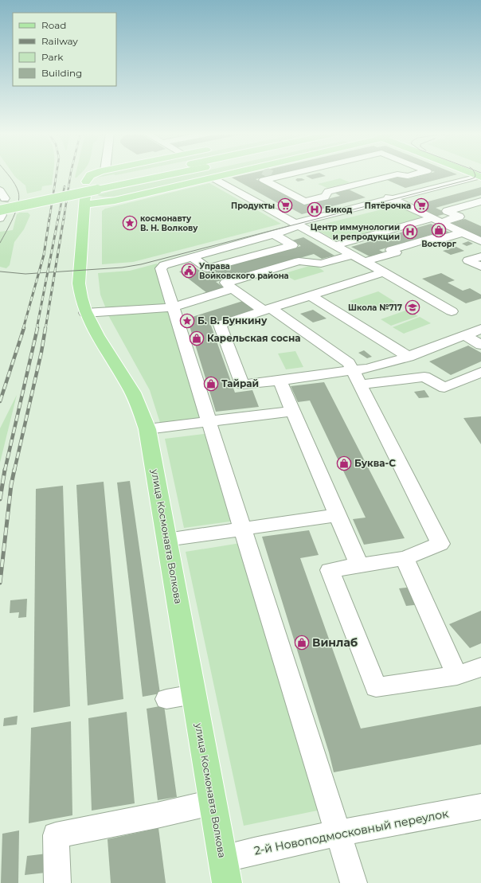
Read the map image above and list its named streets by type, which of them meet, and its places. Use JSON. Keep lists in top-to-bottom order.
{
  "streets": {
    "main road": ["улица Космонавта Волкова"],
    "street": ["2-й Новоподмосковный переулок"]
  },
  "crossings": [
    ["улица Космонавта Волкова", "2-й Новоподмосковный переулок"]
  ],
  "places": {
    "supermarket": ["Продукты", "Пятёрочка"],
    "hospital": ["Бикод", "Центр иммунологии и репродукции"],
    "place": ["космонавту В. Н. Волкову", "Б. В. Бункину"],
    "shop": [
      "Восторг",
      "Карельская сосна",
      "Тайрай",
      "Буква-С",
      "Винлаб"
    ],
    "public building": ["Управа Войковского района"],
    "school or university": ["Школа №717"]
  },
  "legend": [
    "Road",
    "Railway",
    "Park",
    "Building"
  ]
}
